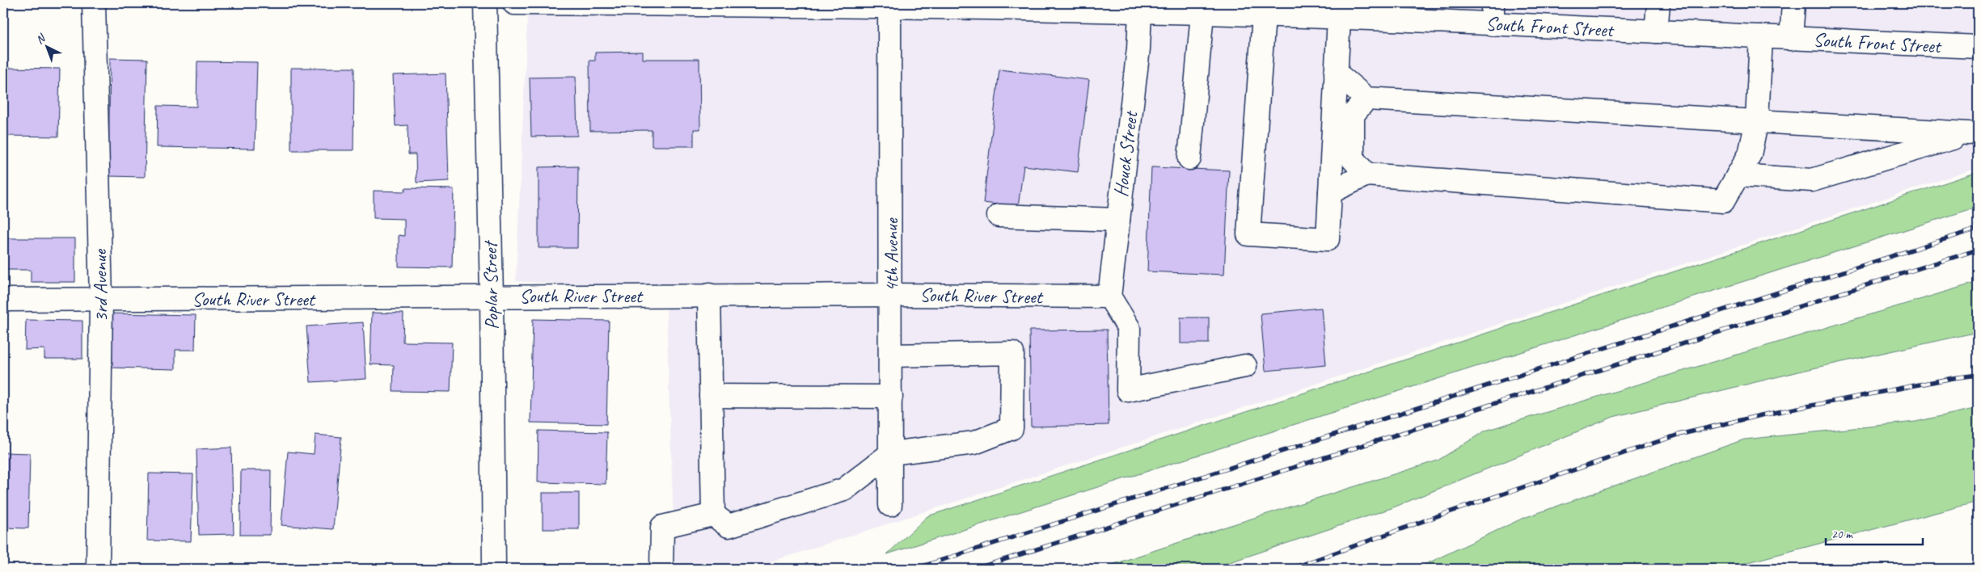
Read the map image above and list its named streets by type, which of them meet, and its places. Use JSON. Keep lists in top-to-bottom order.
{
  "streets": {
    "main road": [
      "South Front Street",
      "Houck Street",
      "4th Avenue",
      "3rd Avenue",
      "Poplar Street",
      "South River Street"
    ]
  },
  "crossings": [
    ["South Front Street", "Houck Street"],
    ["South Front Street", "4th Avenue"],
    ["Houck Street", "South River Street"],
    ["4th Avenue", "South River Street"],
    ["3rd Avenue", "South River Street"],
    ["Poplar Street", "South River Street"]
  ],
  "scale_bar": "20 m",
  "north": "top left"
}
